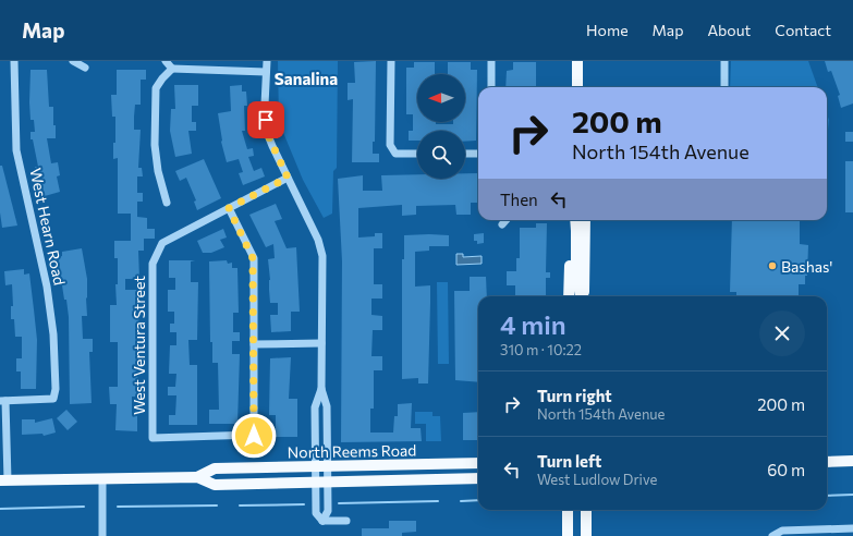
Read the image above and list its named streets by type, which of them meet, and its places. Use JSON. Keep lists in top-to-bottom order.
{
  "streets": {
    "main road": ["North Reems Road"],
    "street": ["West Hearn Road", "West Ventura Street"]
  },
  "districts": ["Sanalina"],
  "places": ["Bashas'"],
  "north": "left",
  "page": {
    "header": "Map",
    "nav": [
      "Home",
      "Map",
      "About",
      "Contact"
    ],
    "turn": ["200 m", "North 154th Avenue"],
    "then": "Then",
    "heading": ["4 min", "310 m · 10:22"],
    "list": [
      {
        "name": "Turn right",
        "note": "North 154th Avenue",
        "value": "200 m"
      },
      {
        "name": "Turn left",
        "note": "West Ludlow Drive",
        "value": "60 m"
      }
    ]
  }
}
